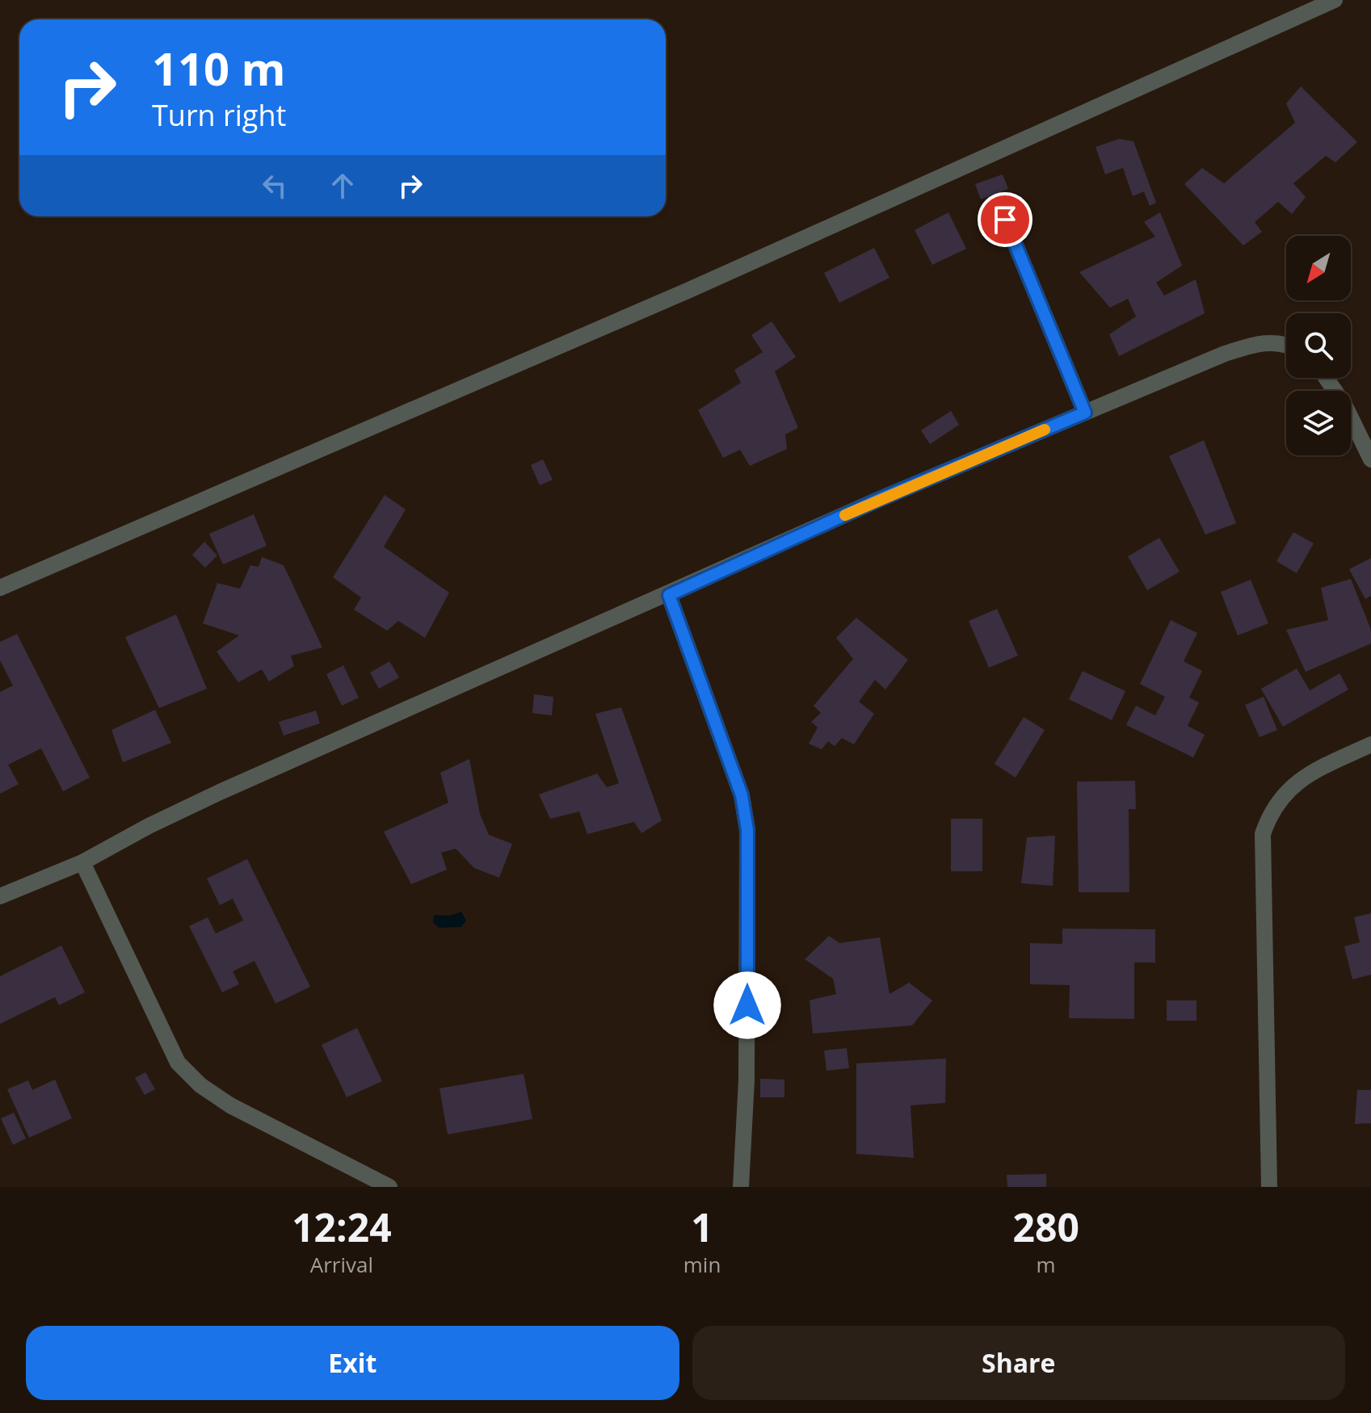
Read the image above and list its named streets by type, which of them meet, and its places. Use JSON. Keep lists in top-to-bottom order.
{
  "north": "bottom left",
  "page": {
    "turn": ["110 m", "Turn right"],
    "eta": [
      "12:24",
      "Arrival",
      "1",
      "min",
      "280",
      "m"
    ],
    "buttons": ["Exit", "Share"]
  }
}
